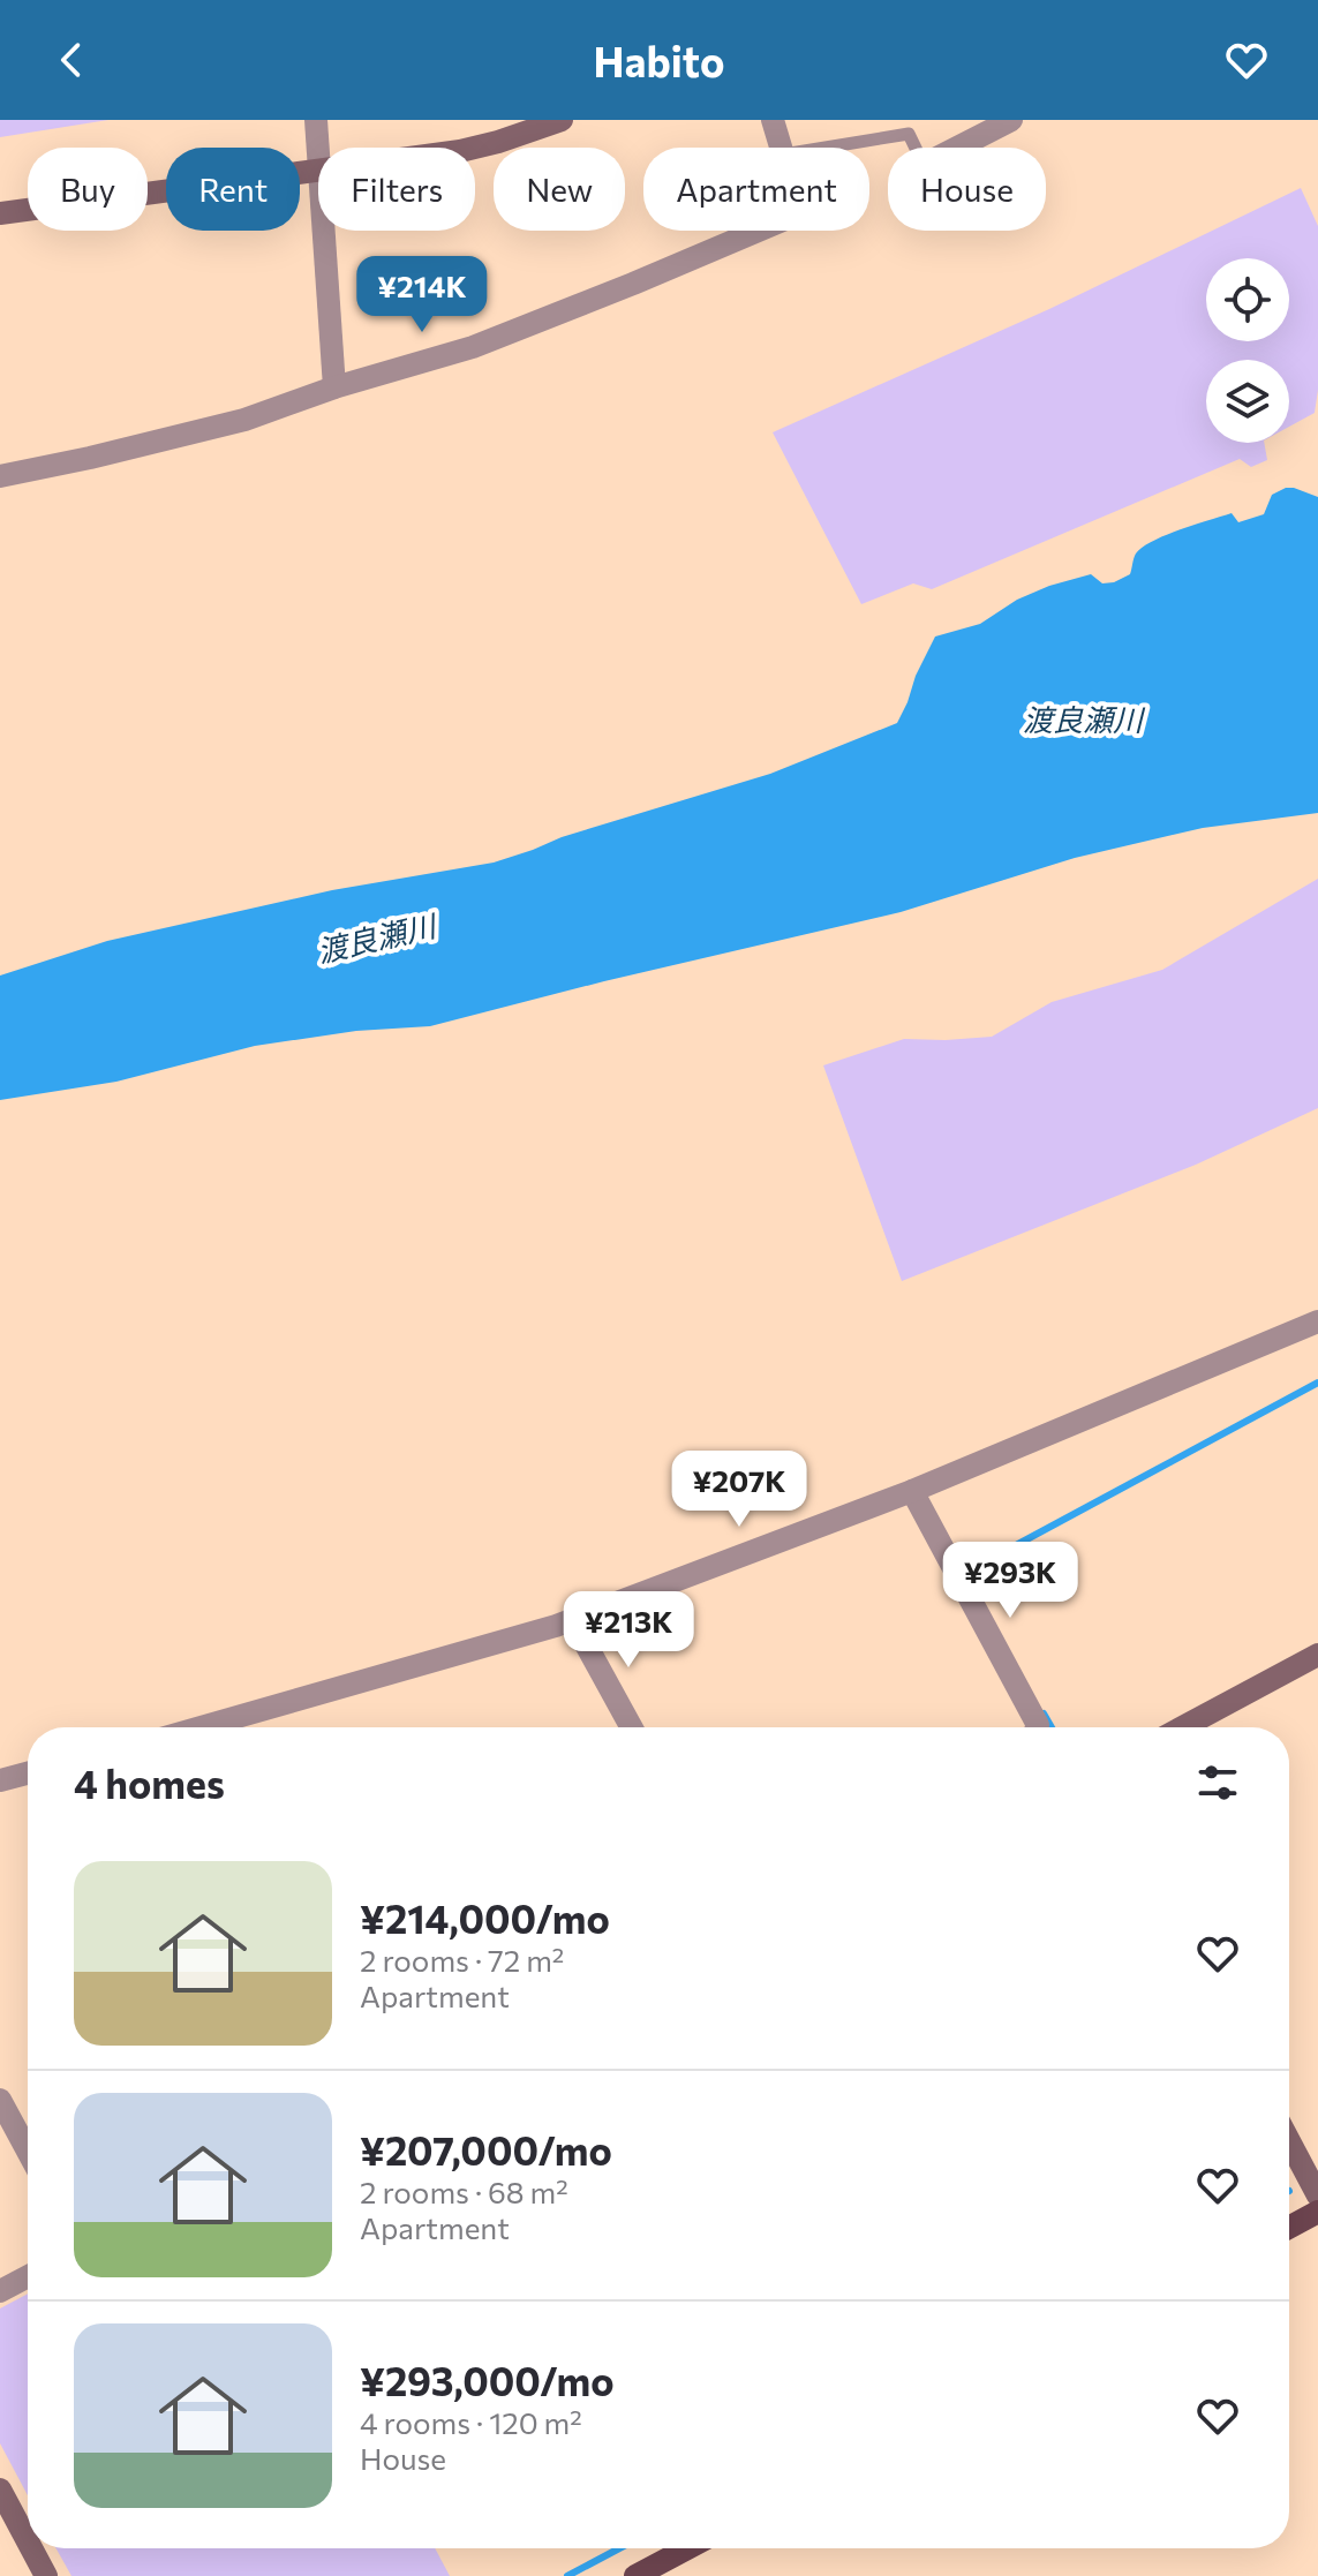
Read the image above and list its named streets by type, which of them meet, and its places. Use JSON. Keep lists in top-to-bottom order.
{
  "water": ["渡良瀬川"],
  "page": {
    "header": "Habito",
    "chip": [
      "Buy",
      "Rent",
      "Filters",
      "New",
      "Apartment",
      "House"
    ],
    "price": [
      "¥214K",
      "¥207K",
      "¥293K",
      "¥213K"
    ],
    "heading": "4 homes",
    "list": [
      {
        "name": "¥214,000/mo",
        "note": "2 rooms · 72 m² · Apartment"
      },
      {
        "name": "¥207,000/mo",
        "note": "2 rooms · 68 m² · Apartment"
      },
      {
        "name": "¥293,000/mo",
        "note": "4 rooms · 120 m² · House"
      }
    ]
  }
}
